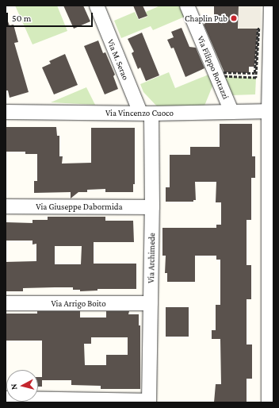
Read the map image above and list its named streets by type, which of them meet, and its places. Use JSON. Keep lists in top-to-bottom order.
{
  "streets": {
    "street": [
      "Via M. Serao",
      "Via Filippo Bottazzi",
      "Via Vincenzo Cuoco",
      "Via Giuseppe Dabormida",
      "Via Archimede",
      "Via Arrigo Boito"
    ]
  },
  "crossings": [
    ["Via M. Serao", "Via Vincenzo Cuoco"],
    ["Via M. Serao", "Via Archimede"],
    ["Via Filippo Bottazzi", "Via Vincenzo Cuoco"],
    ["Via Vincenzo Cuoco", "Via Archimede"],
    ["Via Giuseppe Dabormida", "Via Archimede"],
    ["Via Archimede", "Via Arrigo Boito"]
  ],
  "places": ["Chaplin Pub"],
  "scale_bar": "50 m",
  "north": "left"
}
